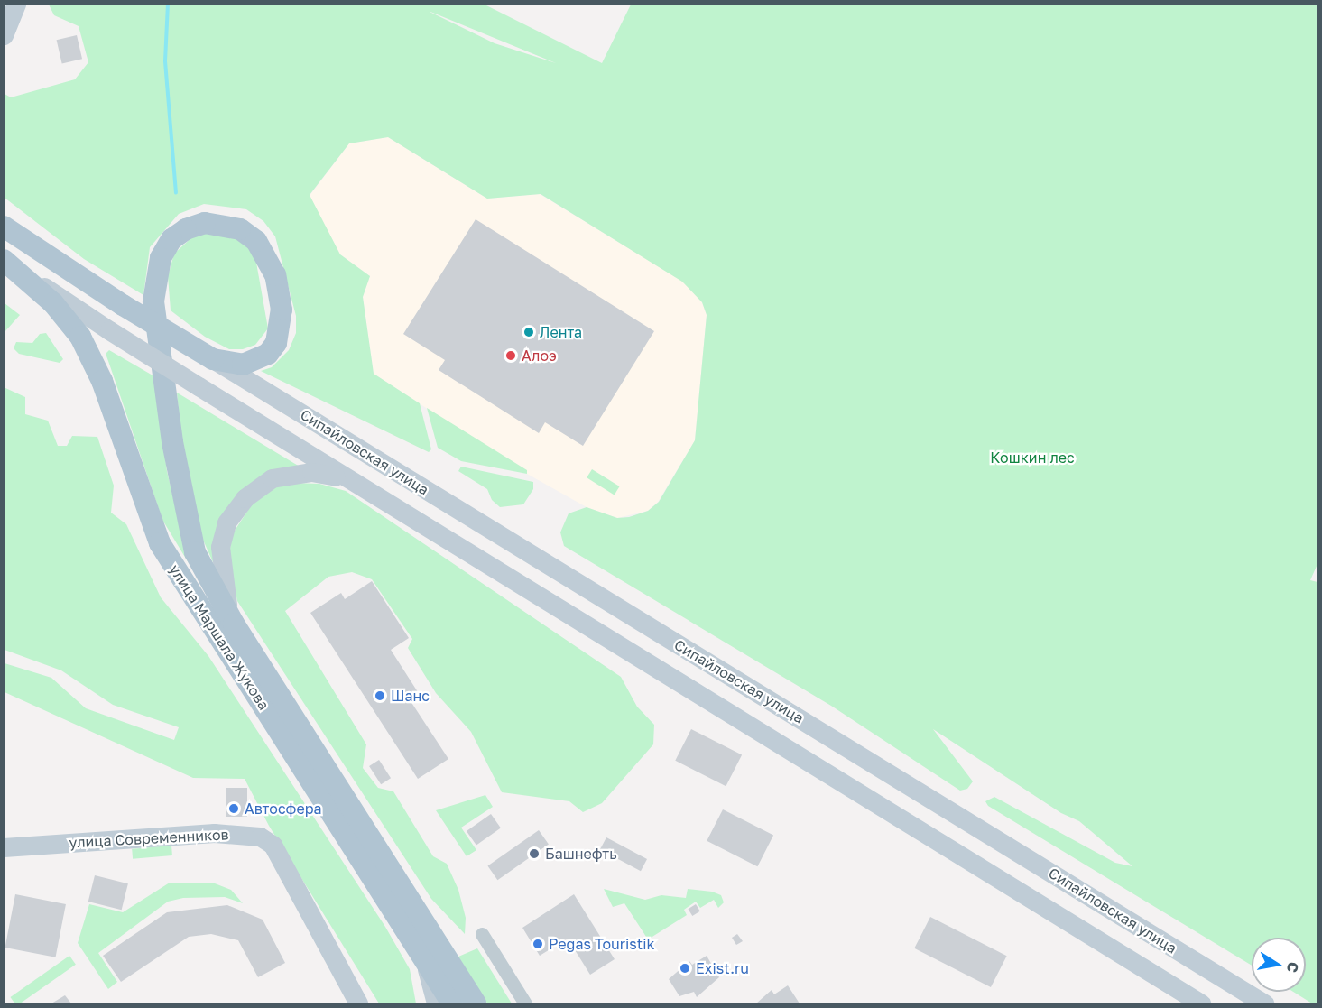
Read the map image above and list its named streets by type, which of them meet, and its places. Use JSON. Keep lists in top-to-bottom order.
{
  "streets": {
    "main road": ["Сипайловская улица", "улица Маршала Жукова", "улица Современников"]
  },
  "crossings": [
    ["Сипайловская улица", "улица Маршала Жукова"]
  ],
  "parks": ["Кошкин лес"],
  "places": [
    "Лента",
    "Алоэ",
    "Шанс",
    "Автосфера",
    "Башнефть",
    "Pegas Touristik",
    "Exist.ru"
  ],
  "north": "right"
}
